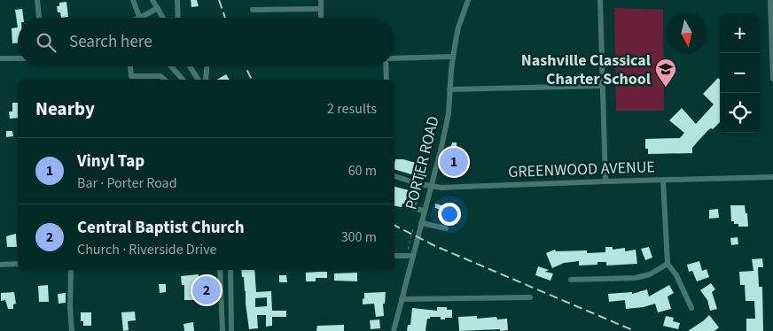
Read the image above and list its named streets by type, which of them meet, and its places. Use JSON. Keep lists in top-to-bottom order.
{
  "streets": {
    "street": ["PORTER ROAD", "GREENWOOD AVENUE"]
  },
  "crossings": [
    ["PORTER ROAD", "GREENWOOD AVENUE"]
  ],
  "places": {
    "school or university": ["Nashville Classical Charter School"]
  },
  "north": "bottom",
  "page": {
    "map_buttons": ["+", "−"],
    "search": "Search here",
    "heading": ["Nearby", "2 results"],
    "list": [
      {
        "mark": "1",
        "name": "Vinyl Tap",
        "note": "Bar · Porter Road",
        "value": "60 m"
      },
      {
        "mark": "2",
        "name": "Central Baptist Church",
        "note": "Church · Riverside Drive",
        "value": "300 m"
      }
    ],
    "pins": ["1", "2"]
  }
}
